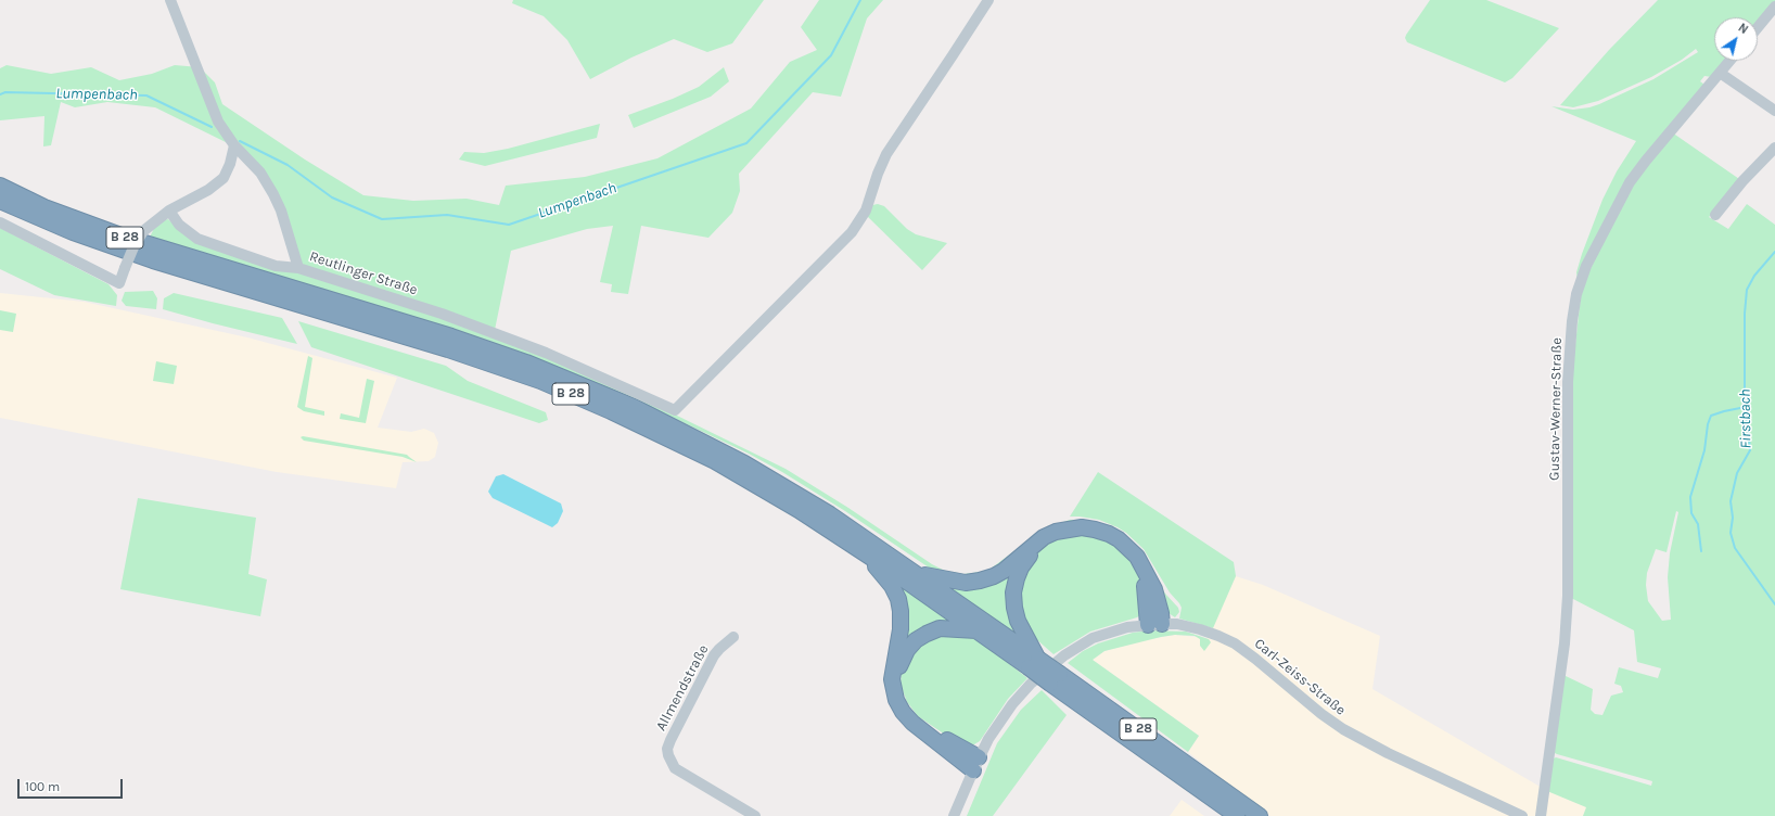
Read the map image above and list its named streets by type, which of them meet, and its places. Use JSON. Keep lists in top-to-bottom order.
{
  "streets": {
    "highway": ["B 28"],
    "street": [
      "Reutlinger Straße",
      "Gustav-Werner-Straße",
      "Carl-Zeiss-Straße",
      "Allmendstraße"
    ]
  },
  "water": ["Lumpenbach", "Firstbach"],
  "scale_bar": "100 m",
  "north": "top right"
}
